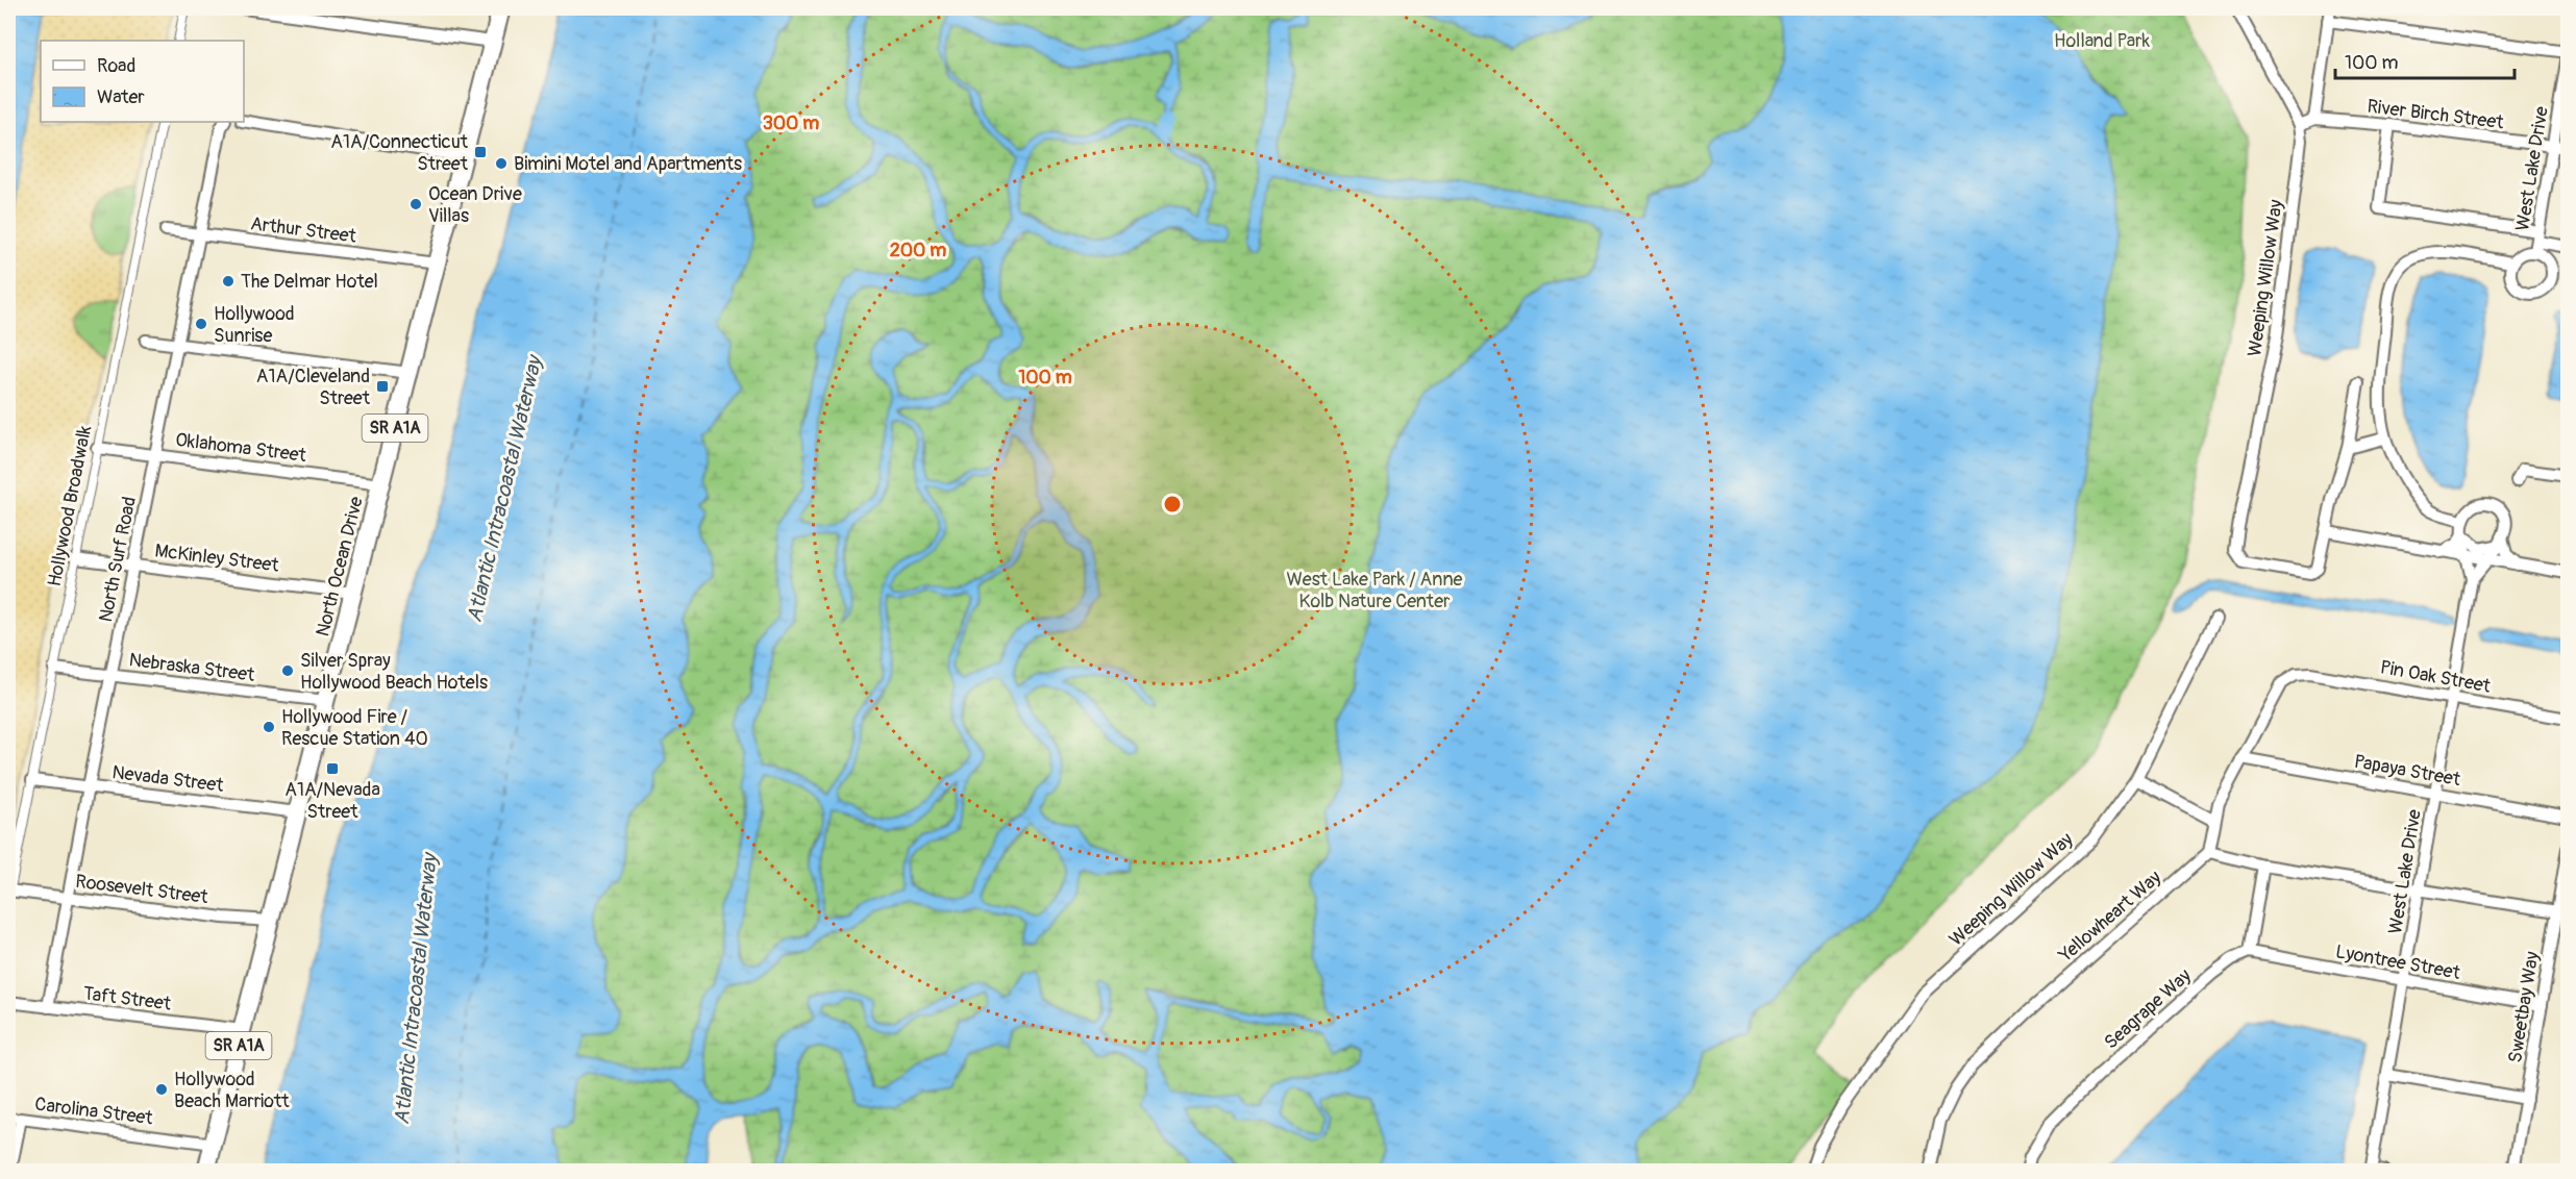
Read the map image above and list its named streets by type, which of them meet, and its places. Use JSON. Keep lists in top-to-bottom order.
{
  "streets": {
    "main road": ["SR A1A", "North Ocean Drive"],
    "street": [
      "River Birch Street",
      "West Lake Drive",
      "Arthur Street",
      "Weeping Willow Way",
      "Oklahoma Street",
      "Hollywood Broadwalk",
      "McKinley Street",
      "North Surf Road",
      "Nebraska Street",
      "Pin Oak Street",
      "Papaya Street",
      "Nevada Street",
      "Roosevelt Street",
      "Yellowheart Way",
      "Lyontree Street",
      "Taft Street",
      "Sweetbay Way",
      "Seagrape Way",
      "Carolina Street"
    ]
  },
  "crossings": [
    ["River Birch Street", "West Lake Drive"],
    ["River Birch Street", "Weeping Willow Way"],
    ["West Lake Drive", "Pin Oak Street"],
    ["West Lake Drive", "Papaya Street"],
    ["West Lake Drive", "Lyontree Street"],
    ["Arthur Street", "North Surf Road"],
    ["Arthur Street", "North Ocean Drive"],
    ["Oklahoma Street", "Hollywood Broadwalk"],
    ["Oklahoma Street", "North Surf Road"],
    ["Oklahoma Street", "North Ocean Drive"],
    ["Hollywood Broadwalk", "McKinley Street"],
    ["Hollywood Broadwalk", "Nebraska Street"],
    ["Hollywood Broadwalk", "Nevada Street"],
    ["Hollywood Broadwalk", "Roosevelt Street"],
    ["McKinley Street", "North Surf Road"],
    ["McKinley Street", "North Ocean Drive"],
    ["North Surf Road", "Nebraska Street"],
    ["North Surf Road", "Nevada Street"],
    ["North Surf Road", "Roosevelt Street"],
    ["North Surf Road", "Taft Street"],
    ["North Ocean Drive", "Nebraska Street"],
    ["North Ocean Drive", "Nevada Street"],
    ["North Ocean Drive", "Roosevelt Street"],
    ["North Ocean Drive", "Taft Street"],
    ["North Ocean Drive", "Carolina Street"],
    ["Pin Oak Street", "Papaya Street"],
    ["Lyontree Street", "Sweetbay Way"],
    ["Lyontree Street", "Seagrape Way"]
  ],
  "water": ["Atlantic Intracoastal Waterway"],
  "parks": ["Holland Park", "West Lake Park / Anne Kolb Nature Center"],
  "places": {
    "transit": ["A1A/Connecticut Street", "A1A/Cleveland Street", "A1A/Nevada Street"],
    "other": [
      "Bimini Motel and Apartments",
      "Ocean Drive Villas",
      "The Delmar Hotel",
      "Hollywood Sunrise",
      "Silver Spray Hollywood Beach Hotels",
      "Hollywood Fire / Rescue Station 40",
      "Hollywood Beach Marriott"
    ]
  },
  "legend": ["Road", "Water"],
  "scale_bar": "100 m",
  "rings": ["300 m", "200 m", "100 m"]
}
